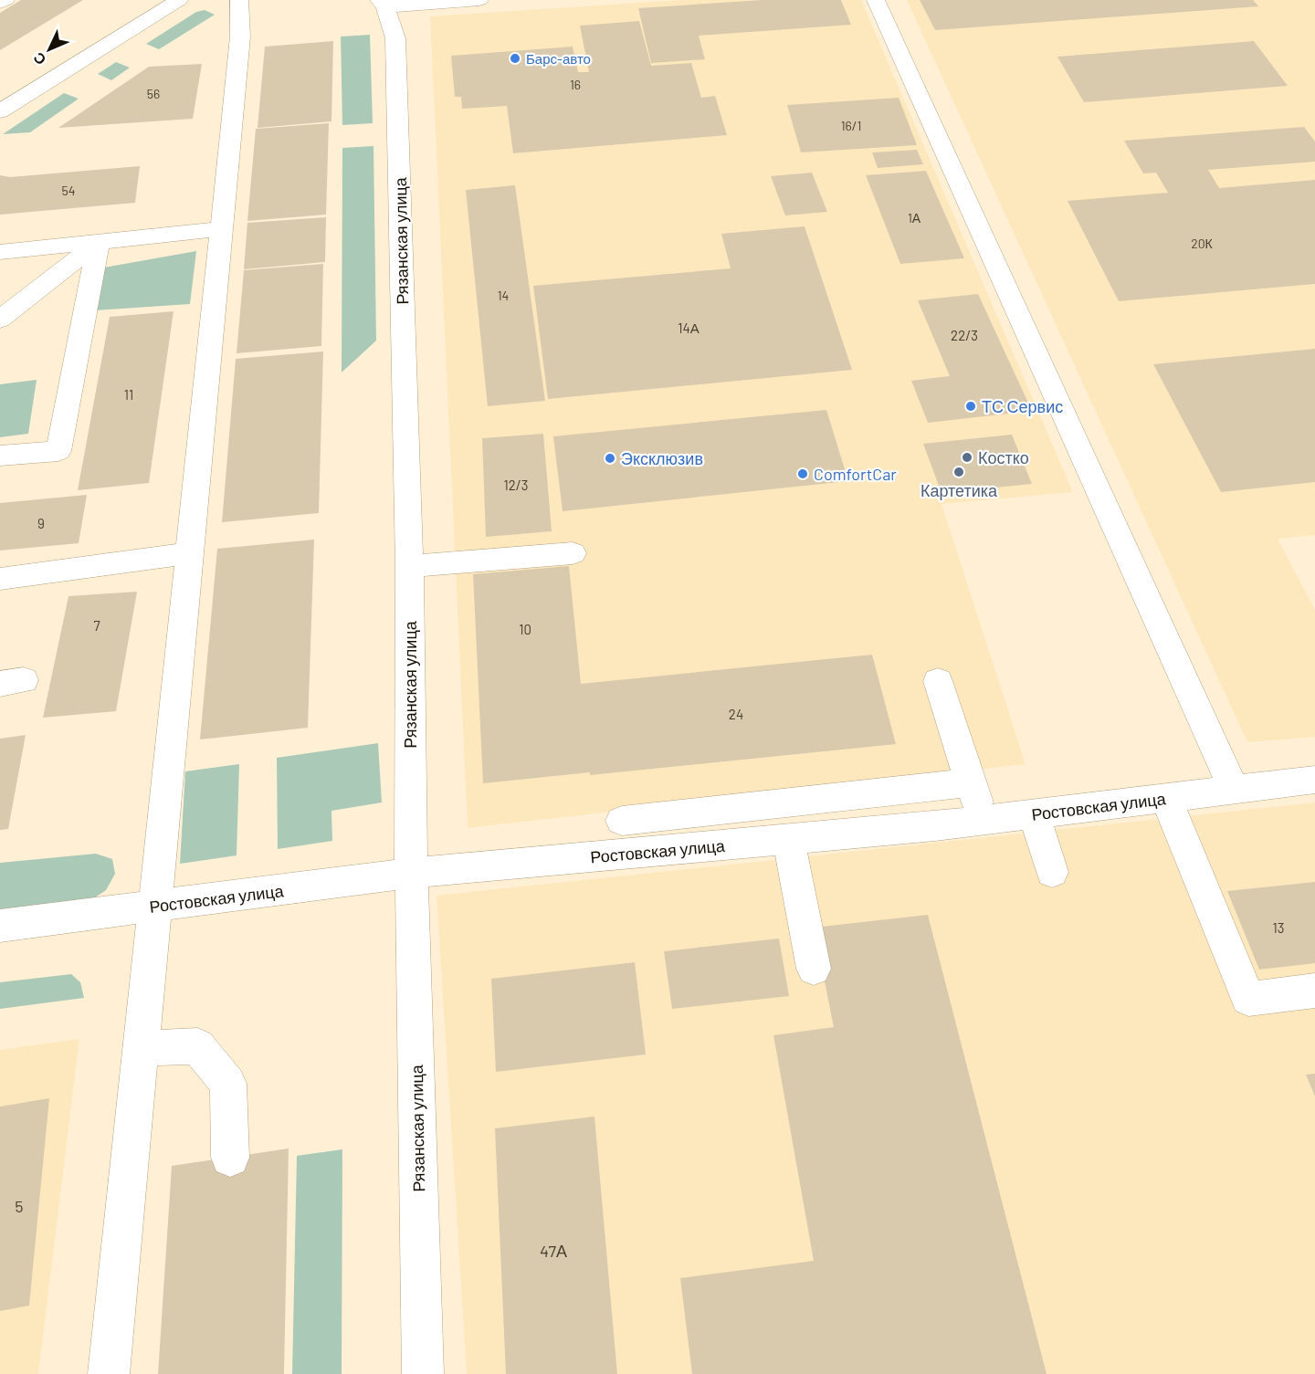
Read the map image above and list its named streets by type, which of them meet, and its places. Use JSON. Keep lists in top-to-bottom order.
{
  "streets": {
    "street": ["Рязанская улица", "Ростовская улица"]
  },
  "crossings": [
    ["Рязанская улица", "Ростовская улица"]
  ],
  "places": [
    "Барс-авто",
    "ТС Сервис",
    "Костко",
    "Эксклюзив",
    "Картетика",
    "ComfortCar"
  ],
  "house_numbers": [
    "16",
    "56",
    "16/1",
    "54",
    "1А",
    "20К",
    "14",
    "14А",
    "22/3",
    "11",
    "12/3",
    "9",
    "7",
    "10",
    "24",
    "13",
    "5",
    "47А"
  ],
  "north": "bottom left"
}
